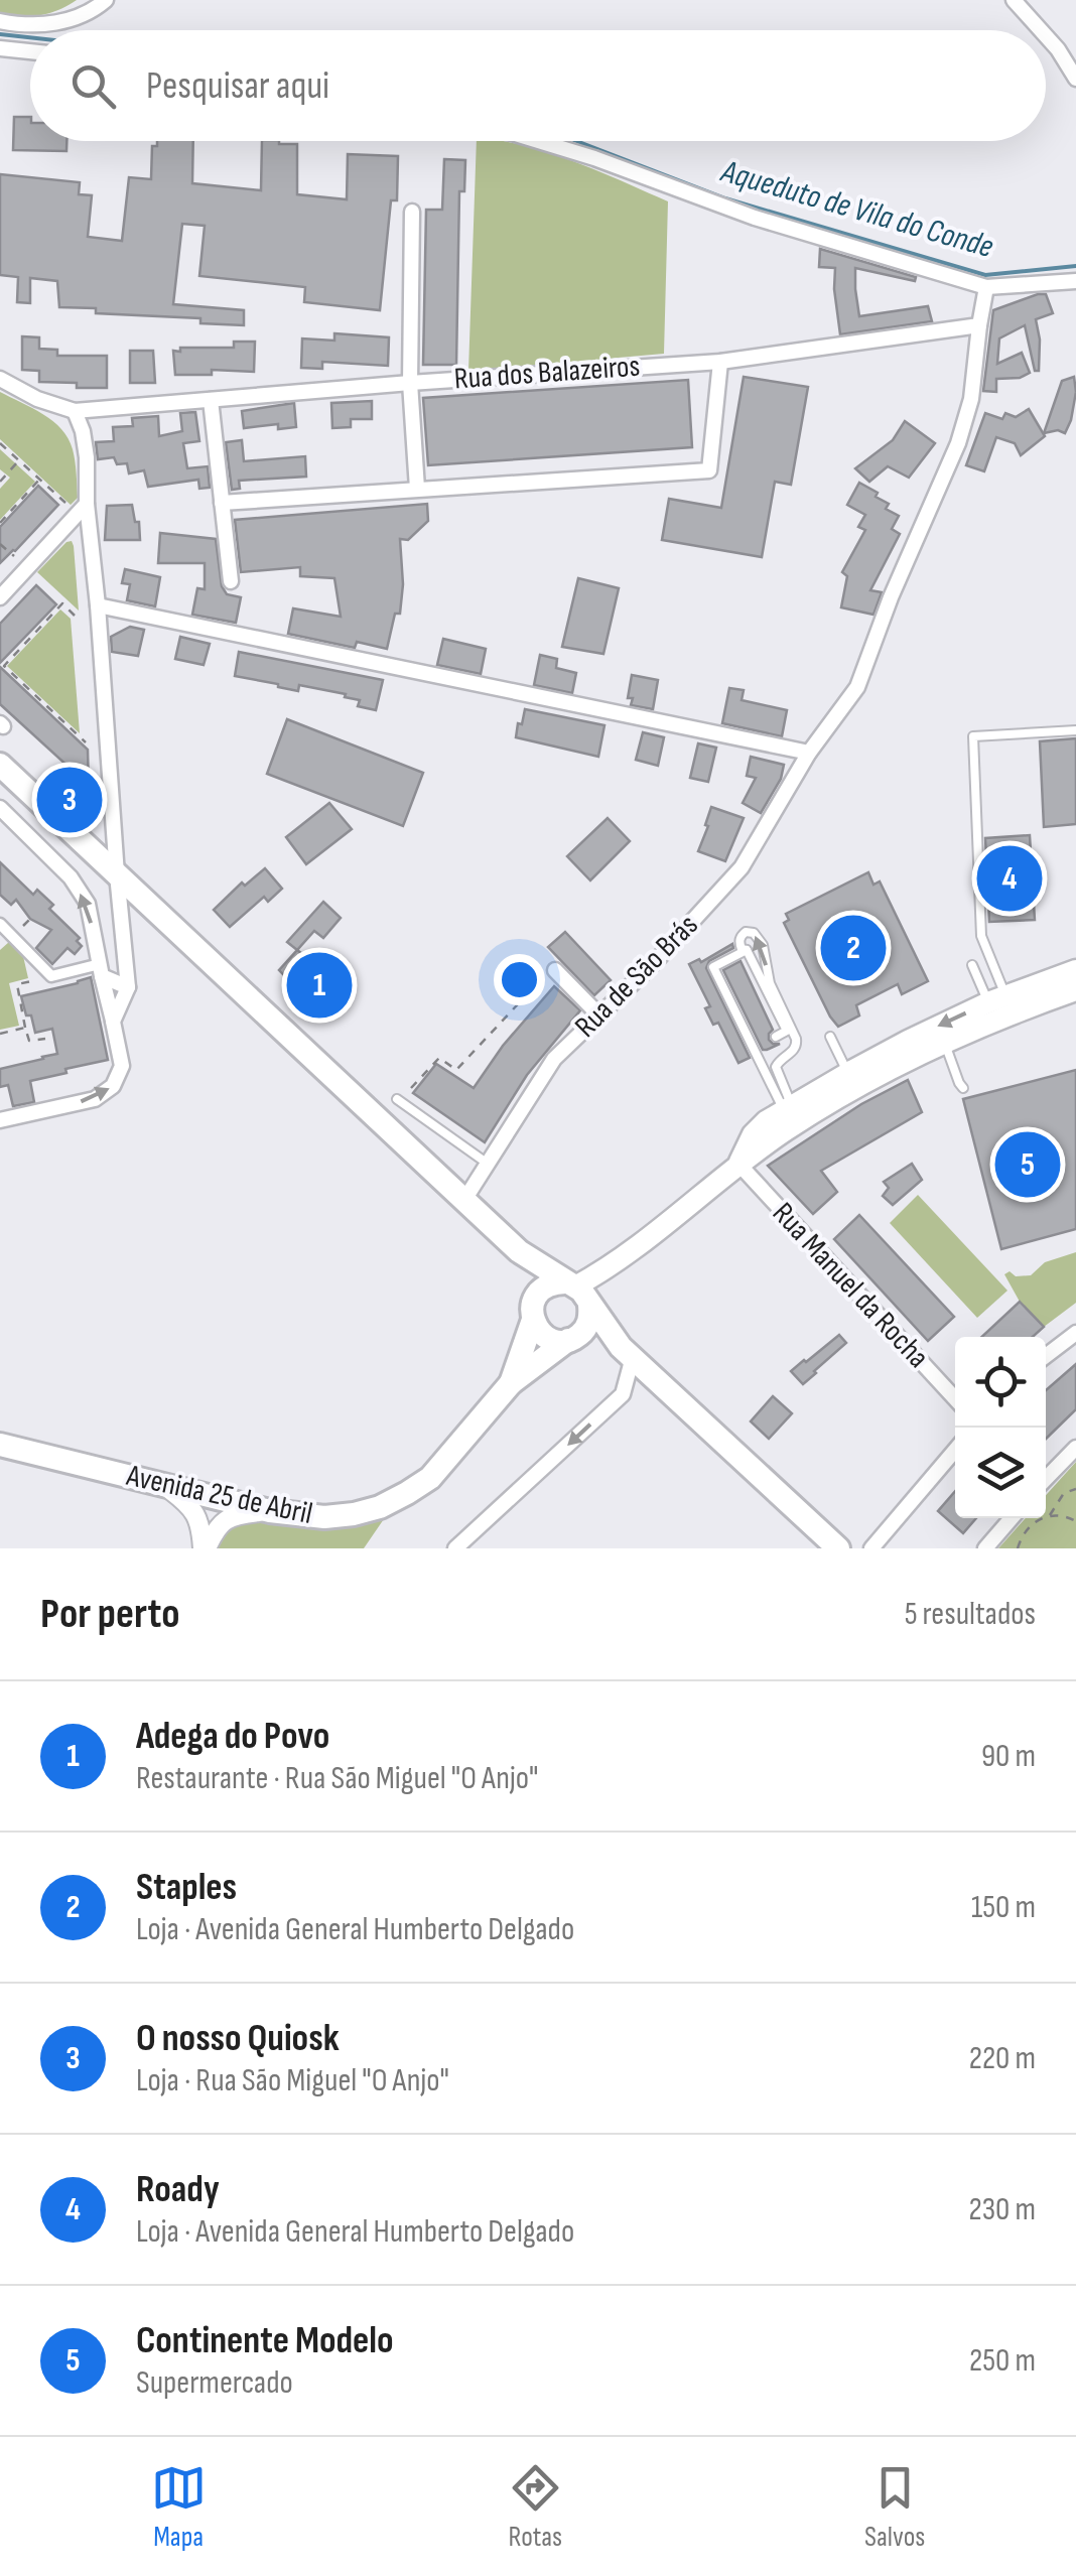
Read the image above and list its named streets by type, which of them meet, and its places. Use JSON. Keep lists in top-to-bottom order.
{
  "streets": {
    "main road": ["Avenida 25 de Abril"],
    "street": ["Rua dos Balazeiros", "Rua de São Brás", "Rua Manuel da Rocha"]
  },
  "crossings": [
    ["Rua dos Balazeiros", "Rua de São Brás"]
  ],
  "water": ["Aqueduto de Vila do Conde"],
  "page": {
    "search": "Pesquisar aqui",
    "pins": [
      "3",
      "4",
      "2",
      "1",
      "5"
    ],
    "heading": ["Por perto", "5 resultados"],
    "list": [
      {
        "mark": "1",
        "name": "Adega do Povo",
        "note": "Restaurante · Rua São Miguel \"O Anjo\"",
        "value": "90 m"
      },
      {
        "mark": "2",
        "name": "Staples",
        "note": "Loja · Avenida General Humberto Delgado",
        "value": "150 m"
      },
      {
        "mark": "3",
        "name": "O nosso Quiosk",
        "note": "Loja · Rua São Miguel \"O Anjo\"",
        "value": "220 m"
      },
      {
        "mark": "4",
        "name": "Roady",
        "note": "Loja · Avenida General Humberto Delgado",
        "value": "230 m"
      },
      {
        "mark": "5",
        "name": "Continente Modelo",
        "note": "Supermercado",
        "value": "250 m"
      }
    ],
    "nav": ["Mapa", "Rotas", "Salvos"]
  }
}
